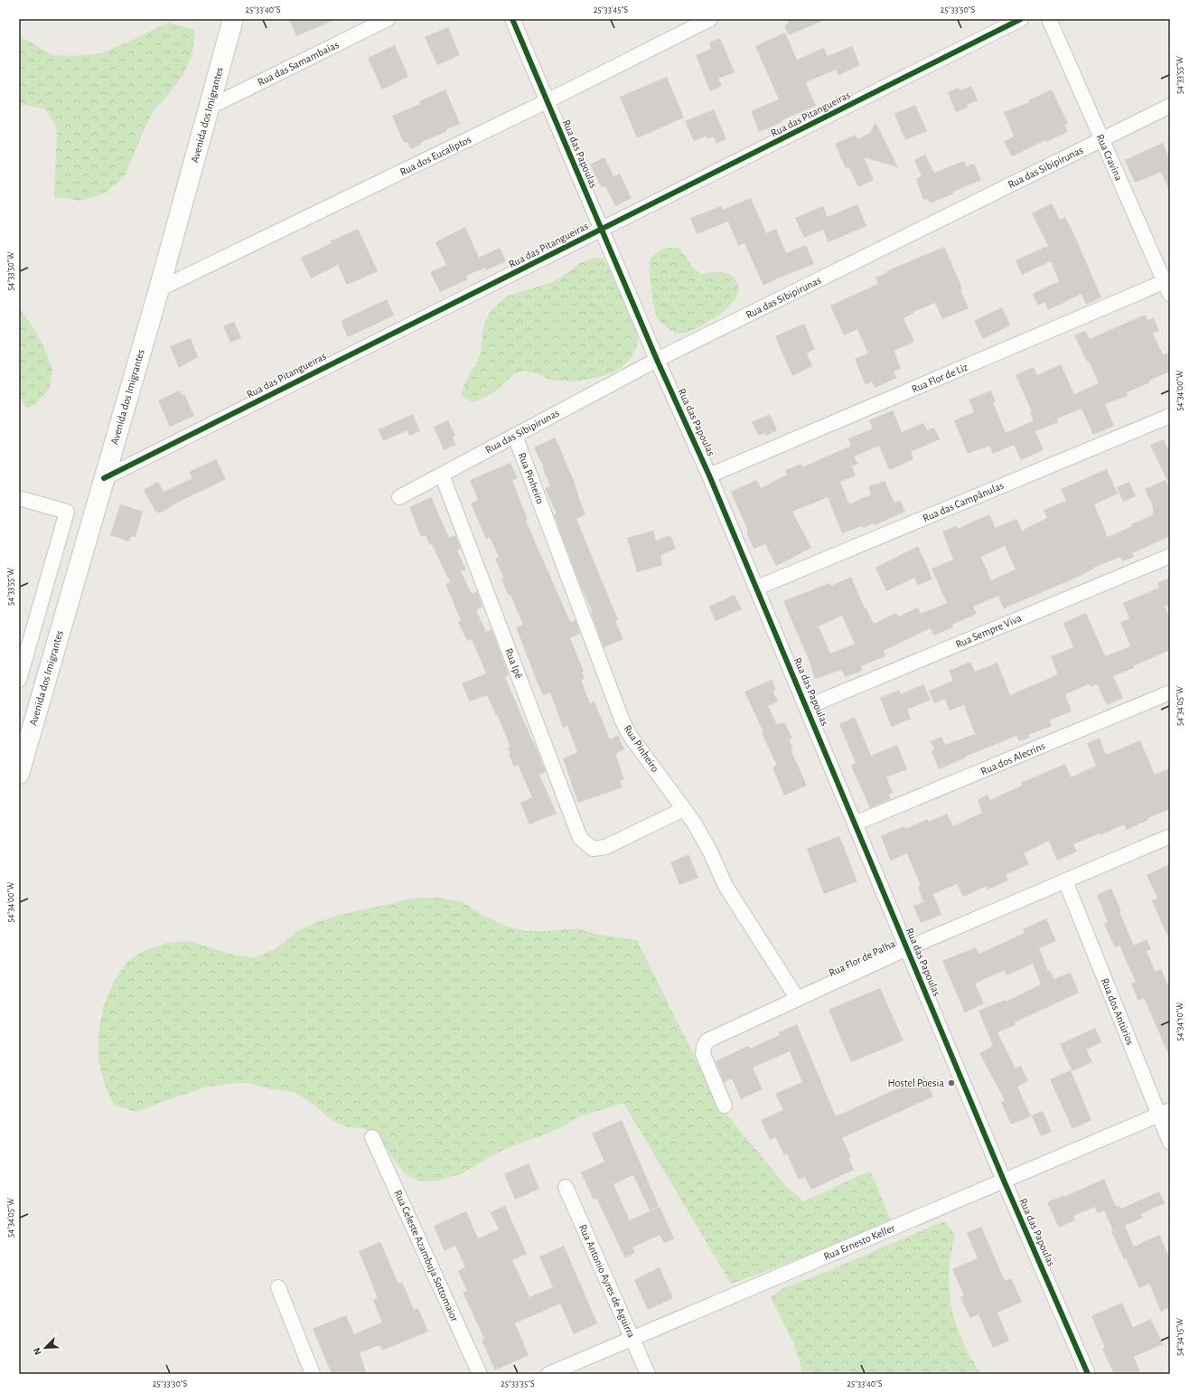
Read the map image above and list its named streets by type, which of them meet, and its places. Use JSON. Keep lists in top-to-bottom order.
{
  "streets": {
    "street": [
      "Rua das Samambaias",
      "Rua das Pitangueiras",
      "Avenida dos Imigrantes",
      "Rua das Papoulas",
      "Rua dos Eucaliptos",
      "Rua Cravina",
      "Rua das Sibipirunas",
      "Rua Flor de Liz",
      "Rua Pinheiro",
      "Rua das Campânulas",
      "Rua Sempre Viva",
      "Rua Ipê",
      "Rua dos Alecrins",
      "Rua Flor de Palha",
      "Rua dos Antúrios",
      "Rua Ernesto Keller",
      "Rua Celeste Azambuja Sottomaior",
      "Rua Antonio Ayres de Aguirra"
    ]
  },
  "crossings": [
    ["Rua das Samambaias", "Avenida dos Imigrantes"],
    ["Rua das Pitangueiras", "Avenida dos Imigrantes"],
    ["Rua das Pitangueiras", "Rua das Papoulas"],
    ["Avenida dos Imigrantes", "Rua dos Eucaliptos"],
    ["Rua das Papoulas", "Rua dos Eucaliptos"],
    ["Rua das Papoulas", "Rua das Sibipirunas"],
    ["Rua das Papoulas", "Rua Flor de Liz"],
    ["Rua das Papoulas", "Rua das Campânulas"],
    ["Rua das Papoulas", "Rua Sempre Viva"],
    ["Rua das Papoulas", "Rua dos Alecrins"],
    ["Rua das Papoulas", "Rua Flor de Palha"],
    ["Rua das Papoulas", "Rua Ernesto Keller"],
    ["Rua Cravina", "Rua das Sibipirunas"],
    ["Rua Cravina", "Rua Flor de Liz"],
    ["Rua das Sibipirunas", "Rua Pinheiro"],
    ["Rua das Sibipirunas", "Rua Ipê"],
    ["Rua Pinheiro", "Rua Ipê"],
    ["Rua Pinheiro", "Rua Flor de Palha"],
    ["Rua Flor de Palha", "Rua dos Antúrios"],
    ["Rua dos Antúrios", "Rua Ernesto Keller"],
    ["Rua Ernesto Keller", "Rua Antonio Ayres de Aguirra"]
  ],
  "places": ["Hostel Poesia"],
  "north": "bottom left",
  "coordinates": [
    "25°33'40\"S",
    "25°33'45\"S",
    "25°33'50\"S",
    "54°33'55\"W",
    "54°33'50\"W",
    "54°34'00\"W",
    "54°34'05\"W",
    "54°34'10\"W",
    "54°34'15\"W",
    "25°33'30\"S",
    "25°33'35\"S"
  ]
}
